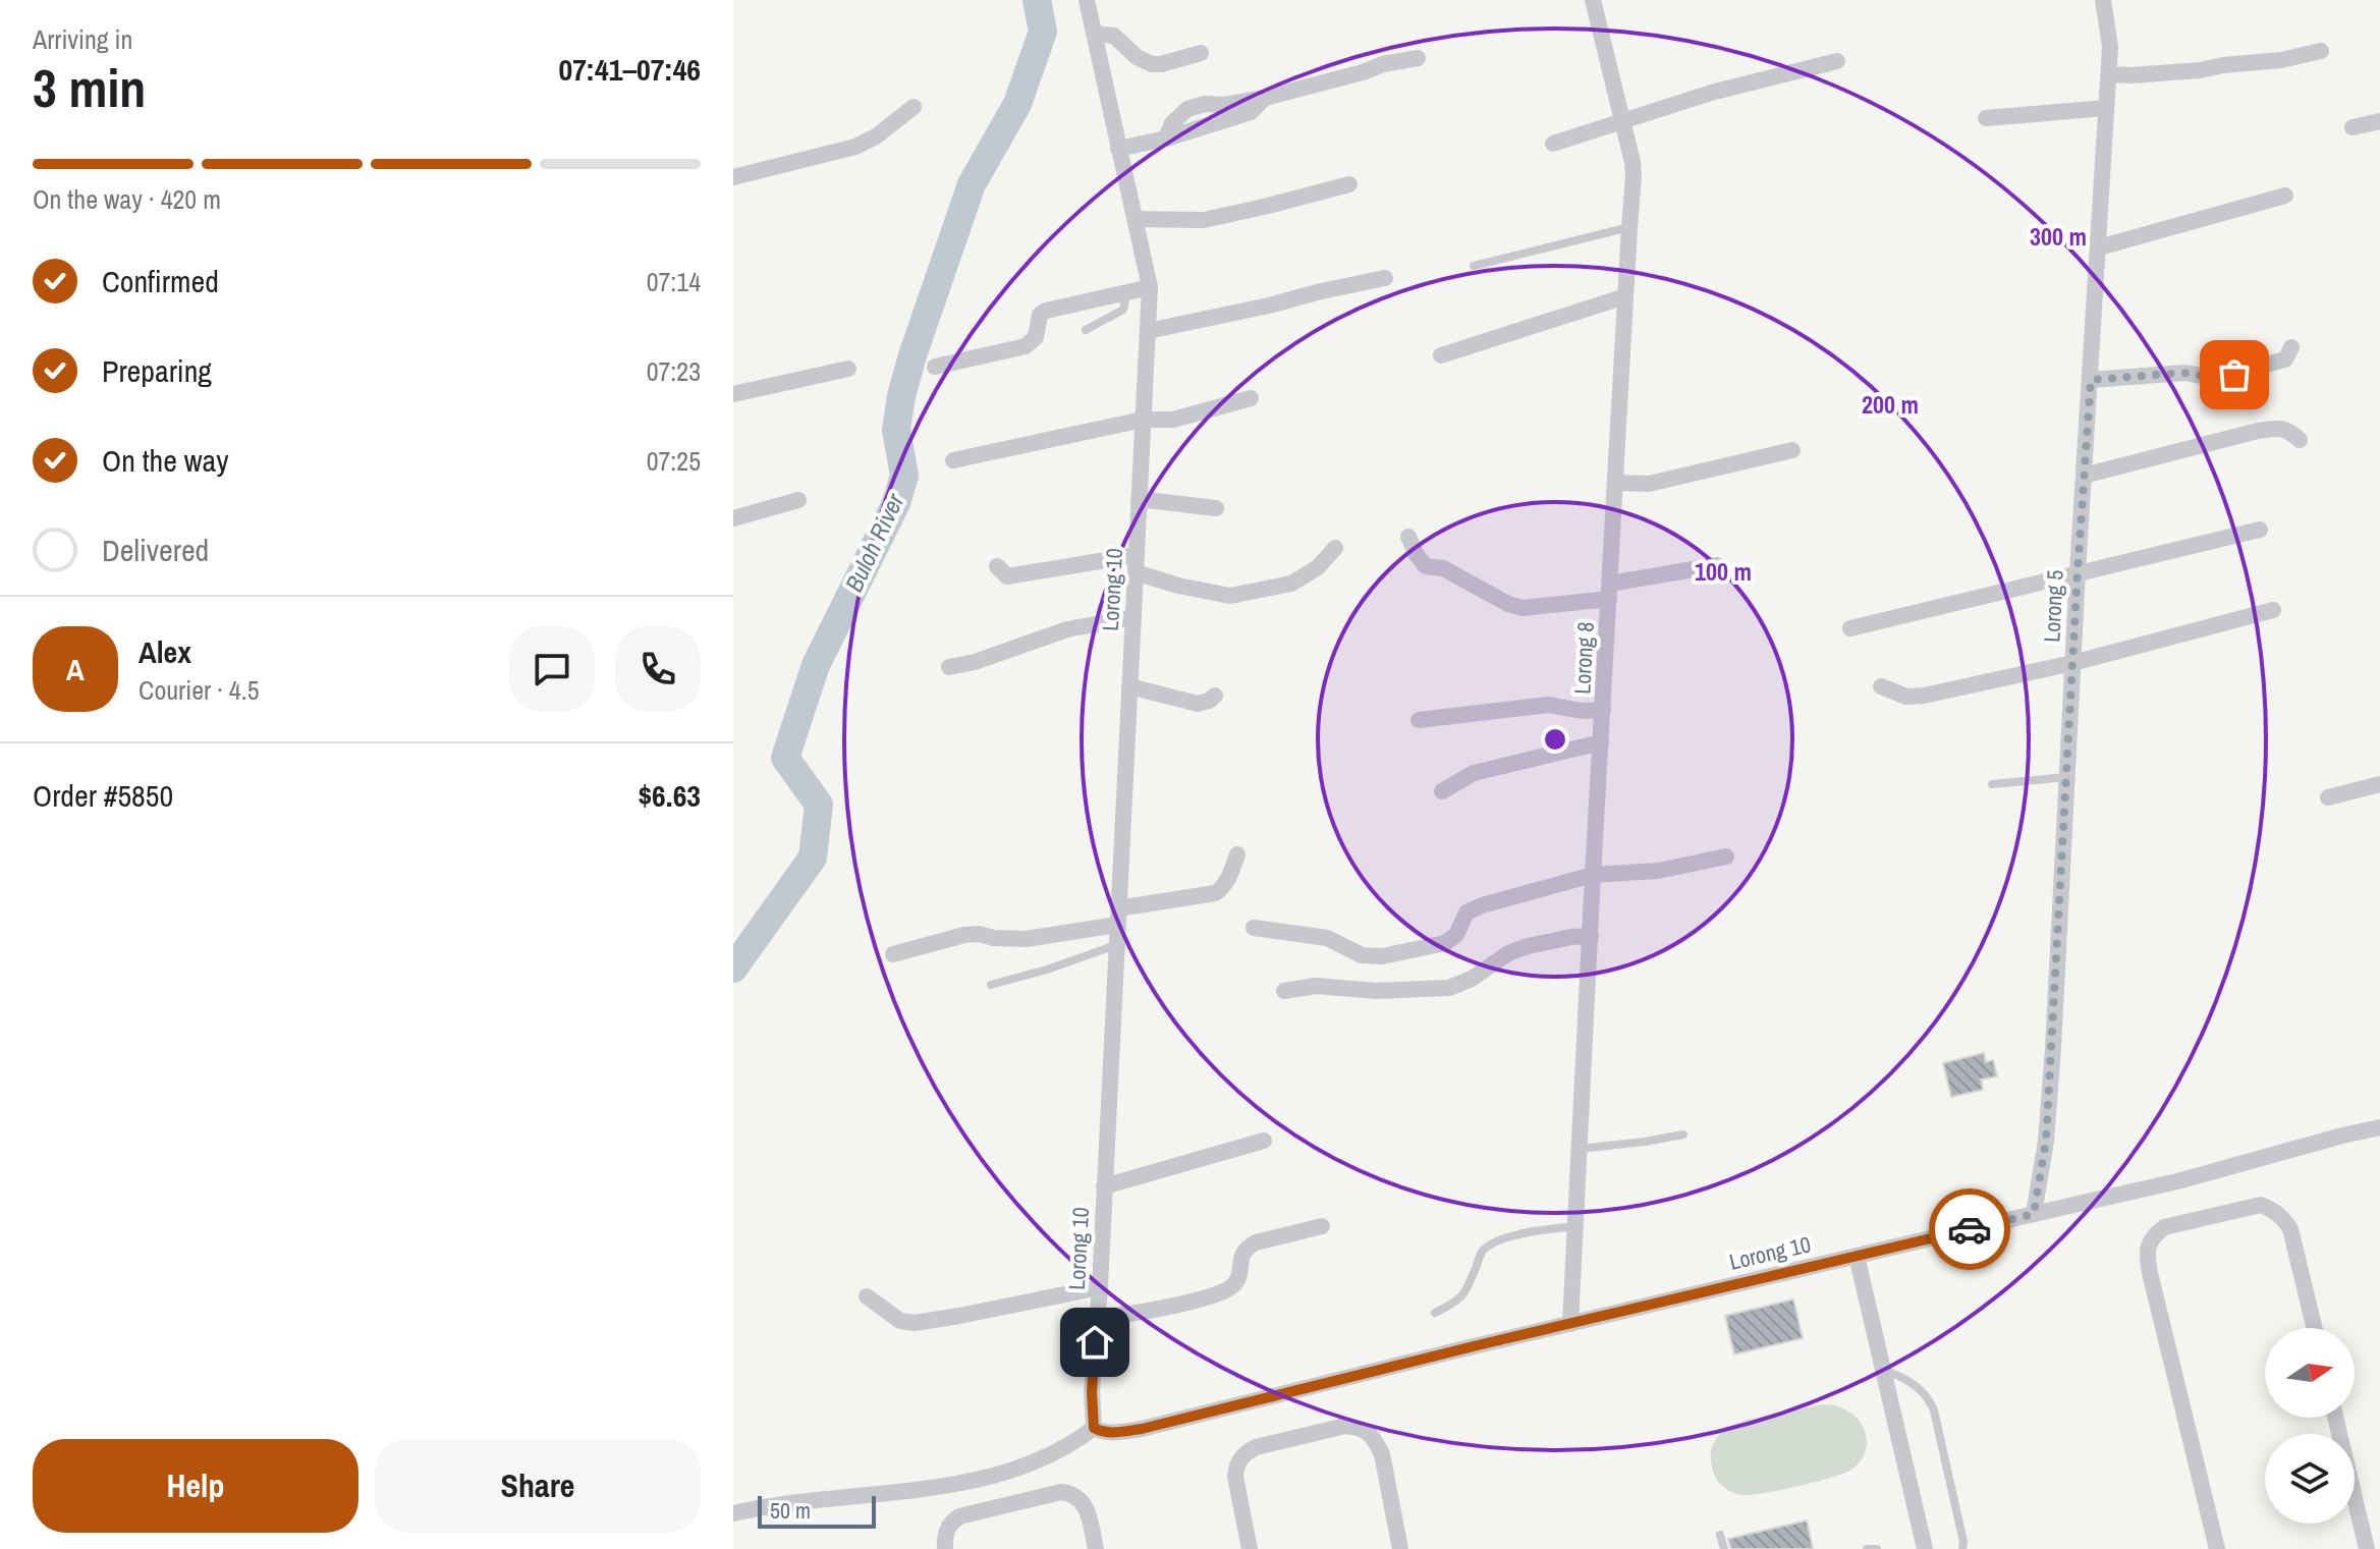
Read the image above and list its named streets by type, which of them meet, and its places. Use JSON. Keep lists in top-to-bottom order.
{
  "streets": {
    "street": ["Lorong 10", "Lorong 5", "Lorong 8"]
  },
  "crossings": [
    ["Lorong 10", "Lorong 5"],
    ["Lorong 10", "Lorong 8"]
  ],
  "water": ["Buloh River"],
  "scale_bar": "50 m",
  "north": "right",
  "page": {
    "heading": ["3 min", "Arriving in", "07:41–07:46"],
    "panel": [
      "Alex",
      "Courier · 4.5",
      "Order #5850",
      "$6.63"
    ],
    "bar": "On the way · 420 m",
    "list": [
      ["Confirmed", "07:14"],
      ["Preparing", "07:23"],
      ["On the way", "07:25"],
      "Delivered"
    ],
    "round": "A",
    "buttons": ["Help", "Share"],
    "scale": "50 m"
  },
  "rings": ["300 m", "200 m", "100 m"]
}
